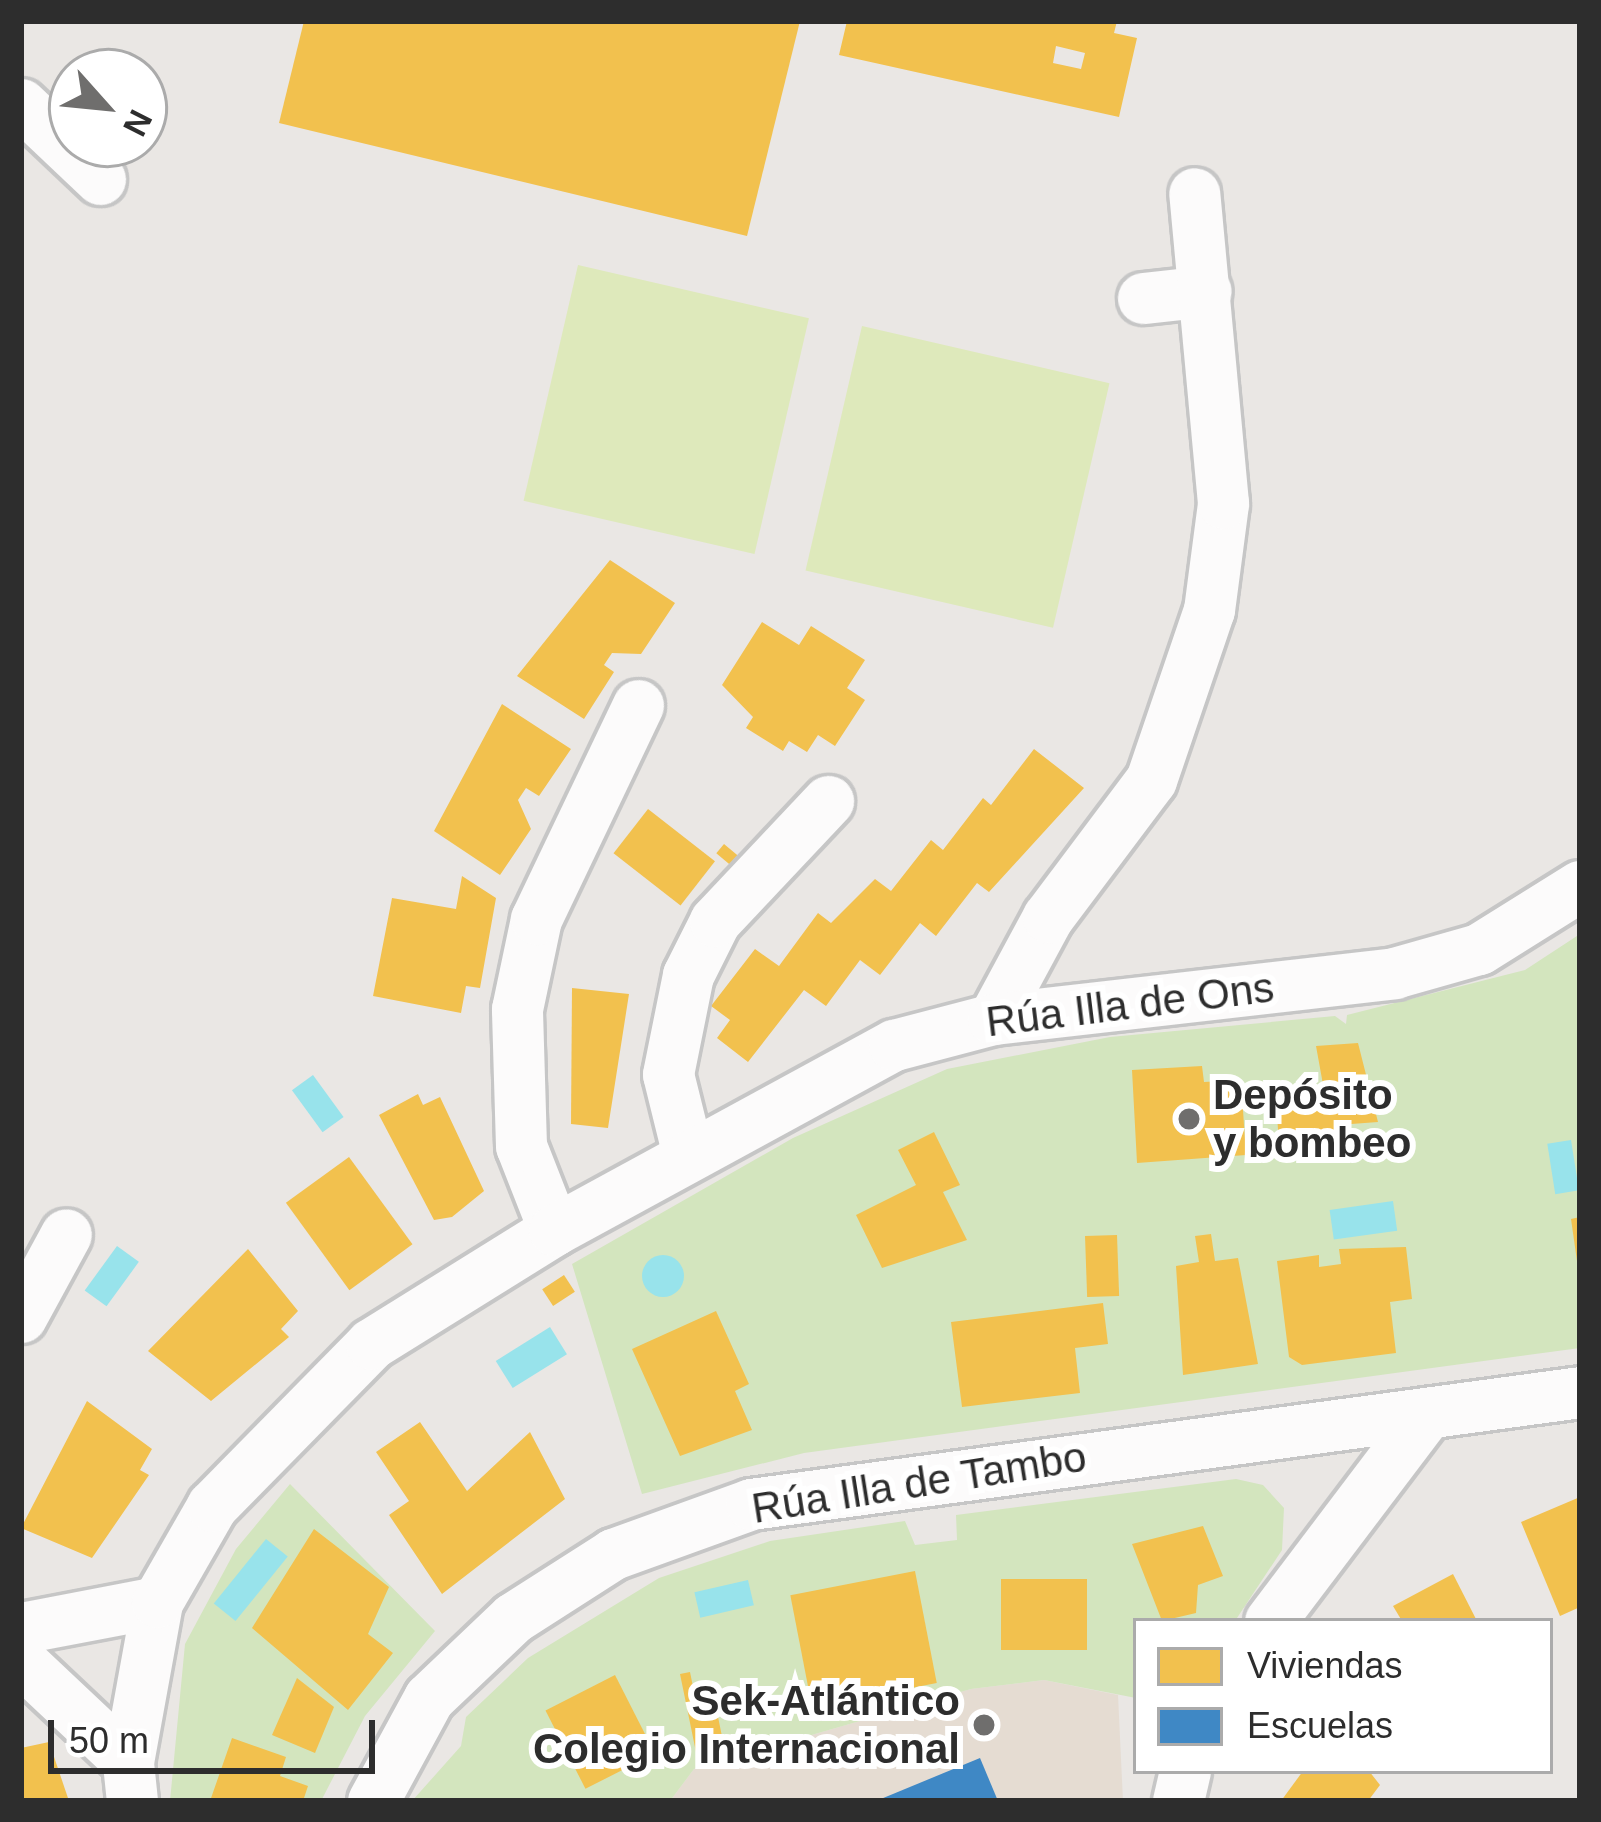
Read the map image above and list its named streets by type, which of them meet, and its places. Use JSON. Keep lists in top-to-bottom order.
{
  "streets": {
    "street": ["Rúa Illa de Ons", "Rúa Illa de Tambo"]
  },
  "places": ["Depósito y bombeo", "Sek-Atlántico Colegio Internacional"],
  "legend": ["Viviendas", "Escuelas"],
  "scale_bar": "50 m",
  "north": "bottom right"
}
